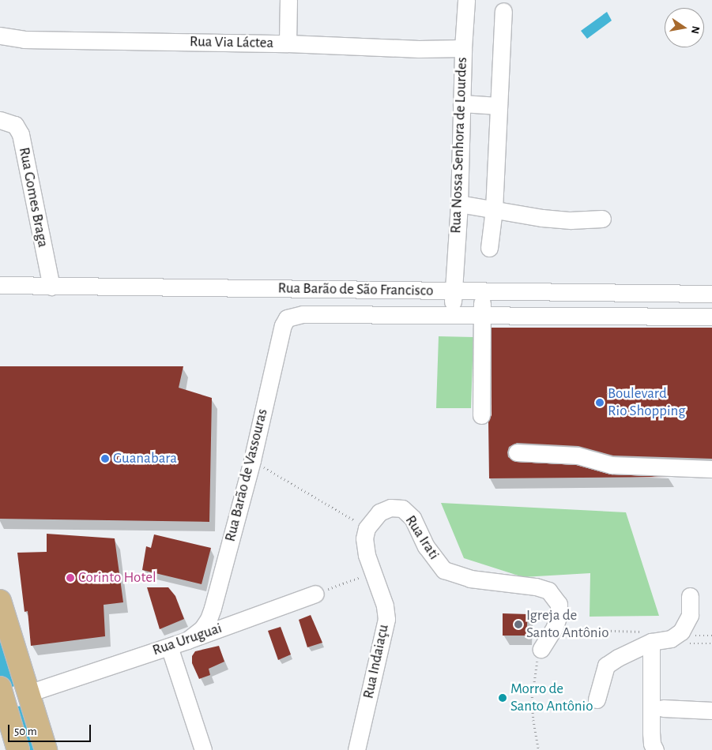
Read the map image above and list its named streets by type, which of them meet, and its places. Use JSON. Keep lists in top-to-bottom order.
{
  "streets": {
    "main road": ["Rua Uruguai"],
    "street": [
      "Rua Via Láctea",
      "Rua Nossa Senhora de Lourdes",
      "Rua Gomes Braga",
      "Rua Barão de São Francisco",
      "Rua Barão de Vassouras",
      "Rua Irati",
      "Rua Indaiaçu"
    ]
  },
  "crossings": [
    ["Rua Via Láctea", "Rua Nossa Senhora de Lourdes"],
    ["Rua Nossa Senhora de Lourdes", "Rua Barão de São Francisco"],
    ["Rua Gomes Braga", "Rua Barão de São Francisco"],
    ["Rua Barão de São Francisco", "Rua Barão de Vassouras"],
    ["Rua Barão de Vassouras", "Rua Uruguai"],
    ["Rua Irati", "Rua Indaiaçu"]
  ],
  "places": [
    "Boulevard Rio Shopping",
    "Guanabara",
    "Corinto Hotel",
    "Igreja de Santo Antônio",
    "Morro de Santo Antônio"
  ],
  "scale_bar": "50 m",
  "north": "right"
}
